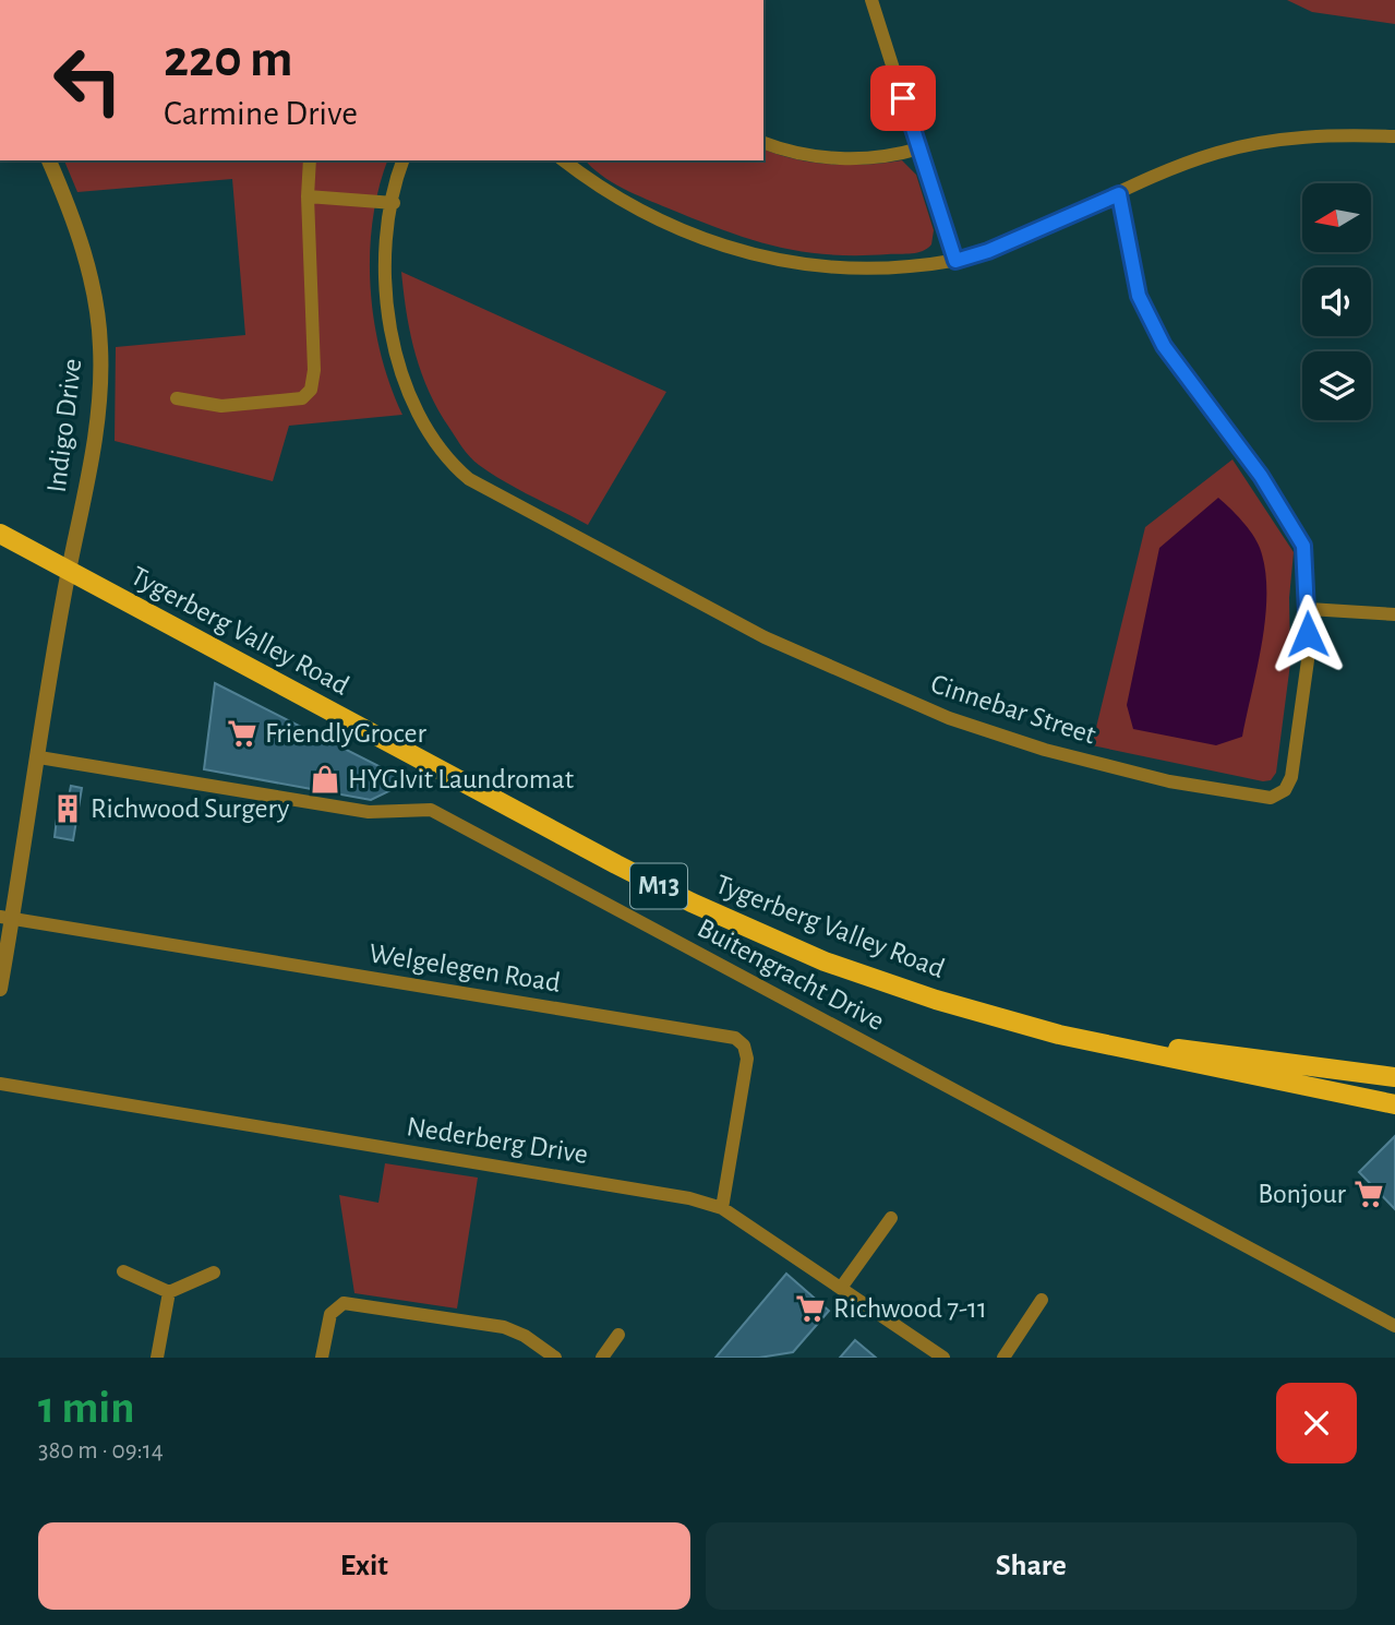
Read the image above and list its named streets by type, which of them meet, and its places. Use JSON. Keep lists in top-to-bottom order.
{
  "streets": {
    "main road": ["Tygerberg Valley Road", "M13"],
    "street": [
      "Indigo Drive",
      "Cinnebar Street",
      "Welgelegen Road",
      "Buitengracht Drive",
      "Nederberg Drive"
    ]
  },
  "crossings": [
    ["Indigo Drive", "Tygerberg Valley Road"],
    ["Indigo Drive", "Welgelegen Road"],
    ["Indigo Drive", "Buitengracht Drive"],
    ["Welgelegen Road", "Nederberg Drive"]
  ],
  "places": {
    "supermarket": ["FriendlyGrocer", "Bonjour", "Richwood 7-11"],
    "shop": ["HYGIvit Laundromat"],
    "building": ["Richwood Surgery"]
  },
  "north": "left",
  "page": {
    "turn": ["220 m", "Carmine Drive"],
    "heading": ["1 min", "380 m · 09:14"],
    "buttons": ["Exit", "Share"]
  }
}
